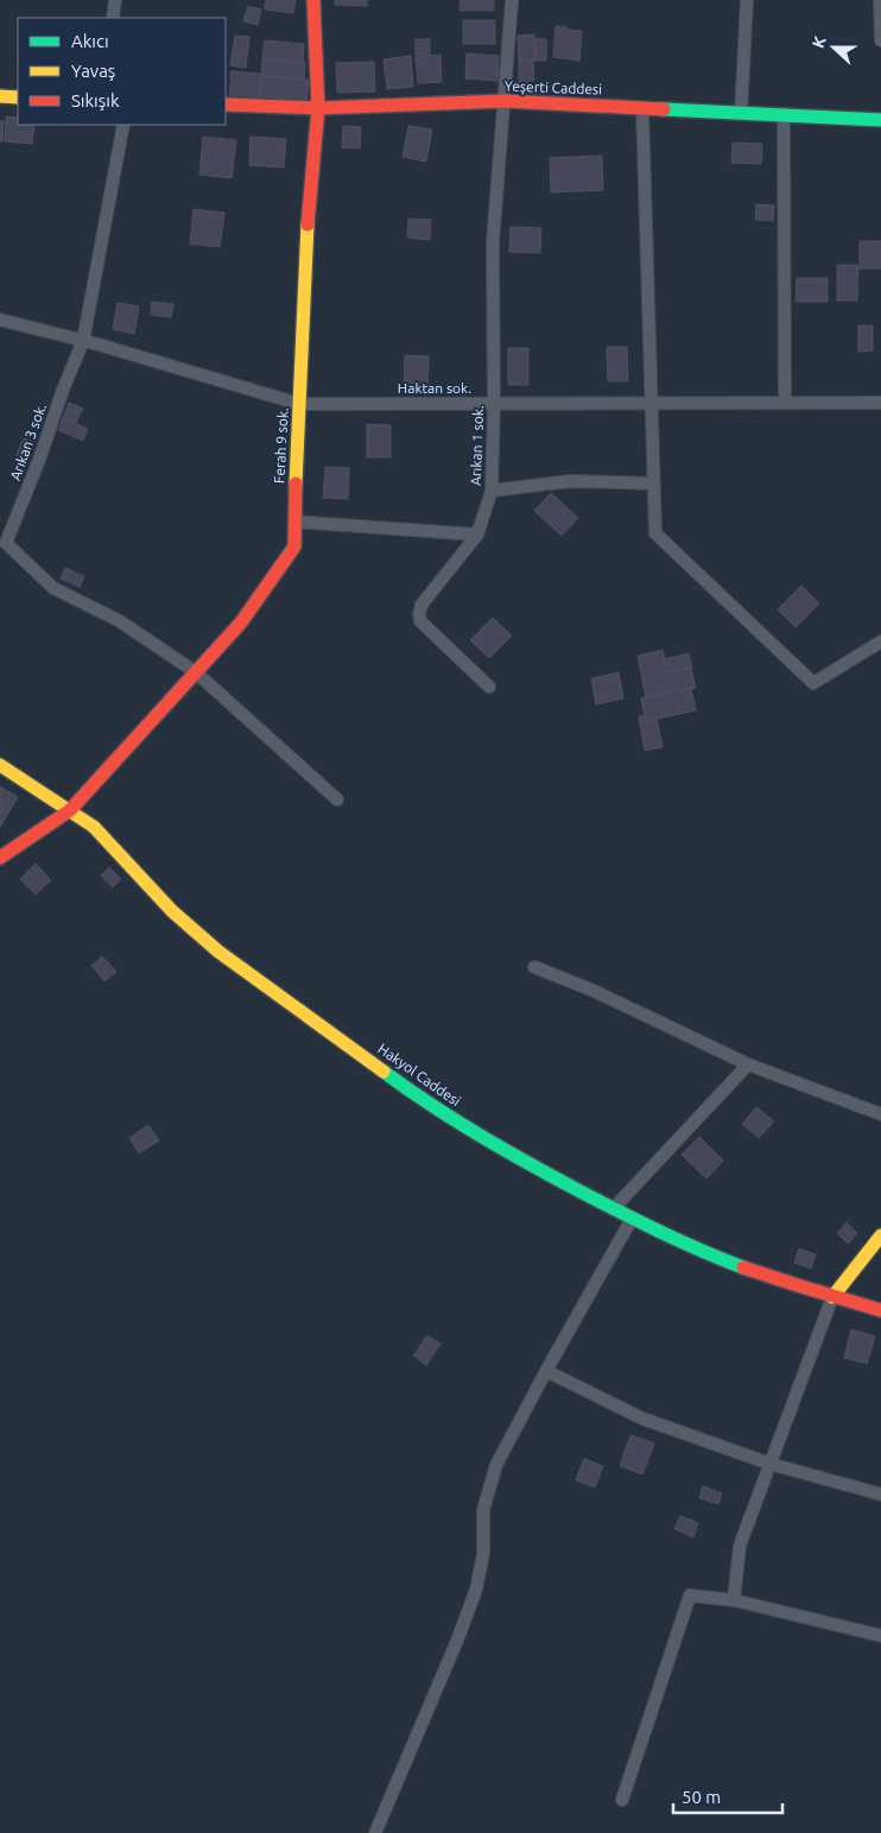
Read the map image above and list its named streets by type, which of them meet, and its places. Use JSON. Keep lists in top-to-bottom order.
{
  "streets": {
    "street": [
      "Yeşerti Caddesi",
      "Haktan sok.",
      "Arıkan 3 sok.",
      "Ferah 9 sok.",
      "Arıkan 1 sok.",
      "Hakyol Caddesi"
    ]
  },
  "crossings": [
    ["Yeşerti Caddesi", "Ferah 9 sok."],
    ["Yeşerti Caddesi", "Arıkan 1 sok."],
    ["Haktan sok.", "Arıkan 3 sok."],
    ["Haktan sok.", "Ferah 9 sok."],
    ["Haktan sok.", "Arıkan 1 sok."],
    ["Arıkan 3 sok.", "Ferah 9 sok."],
    ["Ferah 9 sok.", "Hakyol Caddesi"]
  ],
  "legend": ["Akıcı", "Yavaş", "Sıkışık"],
  "scale_bar": "50 m",
  "north": "left"
}
